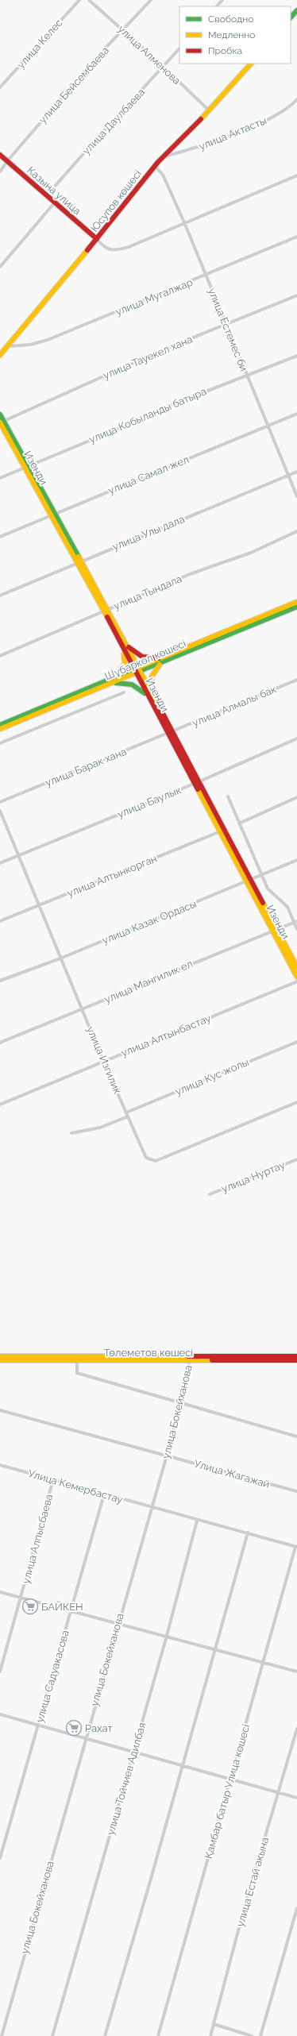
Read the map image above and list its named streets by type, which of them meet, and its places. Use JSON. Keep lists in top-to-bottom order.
{
  "streets": {
    "street": [
      "улица Келес",
      "улица Алменова",
      "улица Бейсембаева",
      "улица Даулбаева",
      "улица Актасты",
      "Казына улица",
      "Юсупов көшесі",
      "улица Мугалжар",
      "улица Естемес би",
      "улица Тауекел хана",
      "улица Кобыланды батыра",
      "Изенди",
      "улица Самал жел",
      "улица Улы дала",
      "улица Тындала",
      "Шұбаркөл көшесі",
      "улица Алмалы бак",
      "улица Барак хана",
      "улица Баулык",
      "улица Алтынкорган",
      "улица Казак Ордасы",
      "улица Мангилик ел",
      "улица Алтынбастау",
      "улица Изгилик",
      "улица Кус жолы",
      "улица Нуртау",
      "Төлеметов көшесі",
      "улица Бокейханова",
      "Улица Жагажай",
      "Улица Кемербастау",
      "улица Алпысбаева",
      "улица Садуакасова",
      "улица Тойчиев Адилбая",
      "Қамбар батыр Улица көшесі",
      "улица Естай акына"
    ]
  },
  "crossings": [
    ["улица Алменова", "улица Бейсембаева"],
    ["улица Алменова", "улица Даулбаева"],
    ["улица Алменова", "Юсупов көшесі"],
    ["улица Бейсембаева", "Казына улица"],
    ["улица Даулбаева", "Казына улица"],
    ["улица Актасты", "Юсупов көшесі"],
    ["Казына улица", "Юсупов көшесі"],
    ["Юсупов көшесі", "улица Мугалжар"],
    ["Юсупов көшесі", "улица Естемес би"],
    ["улица Мугалжар", "улица Естемес би"],
    ["улица Естемес би", "улица Тауекел хана"],
    ["улица Естемес би", "улица Кобыланды батыра"],
    ["улица Естемес би", "улица Самал жел"],
    ["улица Естемес би", "улица Улы дала"],
    ["улица Тауекел хана", "Изенди"],
    ["улица Кобыланды батыра", "Изенди"],
    ["Изенди", "улица Самал жел"],
    ["Изенди", "улица Улы дала"],
    ["Изенди", "улица Тындала"],
    ["Изенди", "Шұбаркөл көшесі"],
    ["Изенди", "улица Алмалы бак"],
    ["Изенди", "улица Барак хана"],
    ["Изенди", "улица Баулык"],
    ["Изенди", "улица Алтынкорган"],
    ["Изенди", "улица Казак Ордасы"],
    ["Изенди", "улица Мангилик ел"],
    ["улица Алмалы бак", "улица Барак хана"],
    ["улица Баулык", "улица Изгилик"],
    ["улица Алтынкорган", "улица Изгилик"],
    ["улица Казак Ордасы", "улица Изгилик"],
    ["улица Мангилик ел", "улица Изгилик"],
    ["улица Алтынбастау", "улица Изгилик"],
    ["улица Изгилик", "улица Кус жолы"],
    ["Төлеметов көшесі", "улица Бокейханова"],
    ["улица Бокейханова", "Улица Жагажай"],
    ["улица Бокейханова", "Улица Кемербастау"],
    ["Улица Кемербастау", "улица Алпысбаева"],
    ["Улица Кемербастау", "улица Садуакасова"],
    ["Улица Кемербастау", "улица Тойчиев Адилбая"],
    ["Улица Кемербастау", "Қамбар батыр Улица көшесі"]
  ],
  "places": {
    "supermarket": ["БАЙКЕН", "Рахат"]
  },
  "legend": ["Свободно", "Медленно", "Пробка"]
}
